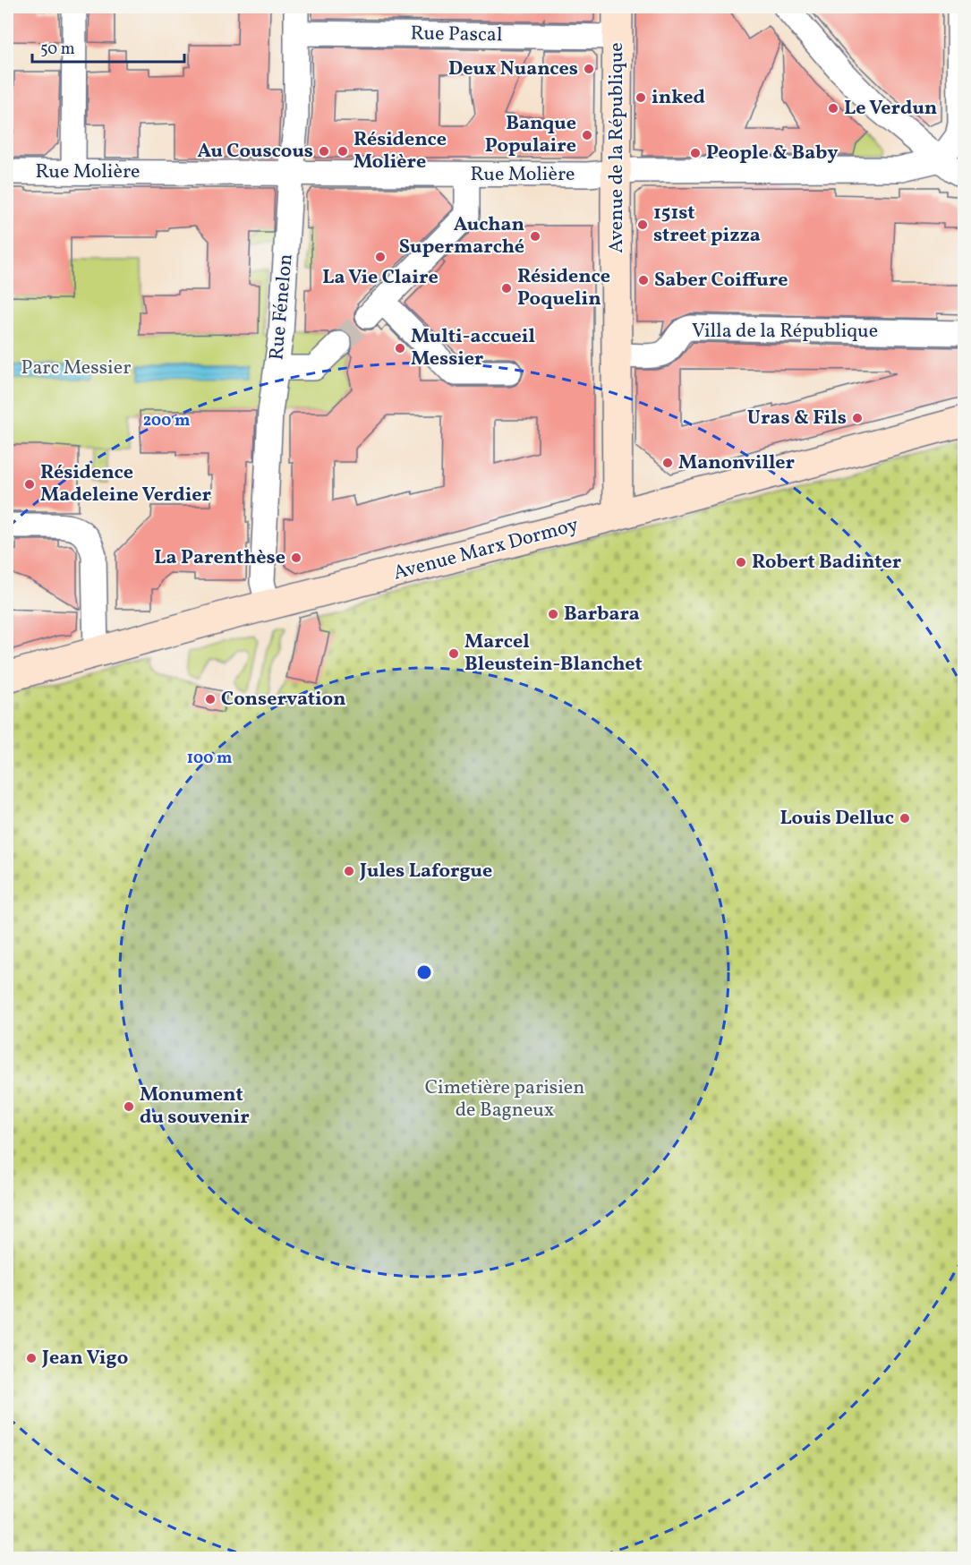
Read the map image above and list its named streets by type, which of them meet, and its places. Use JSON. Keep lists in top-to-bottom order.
{
  "streets": {
    "main road": ["Avenue de la République", "Avenue Marx Dormoy"],
    "street": [
      "Rue Pascal",
      "Rue Molière",
      "Rue Fénelon",
      "Villa de la République"
    ]
  },
  "crossings": [
    ["Rue Pascal", "Avenue de la République"],
    ["Rue Pascal", "Rue Fénelon"],
    ["Avenue de la République", "Rue Molière"],
    ["Avenue de la République", "Villa de la République"],
    ["Avenue de la République", "Avenue Marx Dormoy"],
    ["Rue Molière", "Rue Fénelon"],
    ["Rue Fénelon", "Avenue Marx Dormoy"]
  ],
  "parks": ["Parc Messier", "Cimetière parisien de Bagneux"],
  "places": [
    "Deux Nuances",
    "inked",
    "Le Verdun",
    "Banque Populaire",
    "Au Couscous",
    "Résidence Molière",
    "People & Baby",
    "151st street pizza",
    "Auchan Supermarché",
    "La Vie Claire",
    "Saber Coiffure",
    "Résidence Poquelin",
    "Multi-accueil Messier",
    "Uras & Fils",
    "Manonviller",
    "Résidence Madeleine Verdier",
    "La Parenthèse",
    "Robert Badinter",
    "Barbara",
    "Marcel Bleustein-Blanchet",
    "Conservation",
    "Louis Delluc",
    "Jules Laforgue",
    "Monument du souvenir",
    "Jean Vigo"
  ],
  "scale_bar": "50 m",
  "rings": ["200 m", "100 m"]
}
